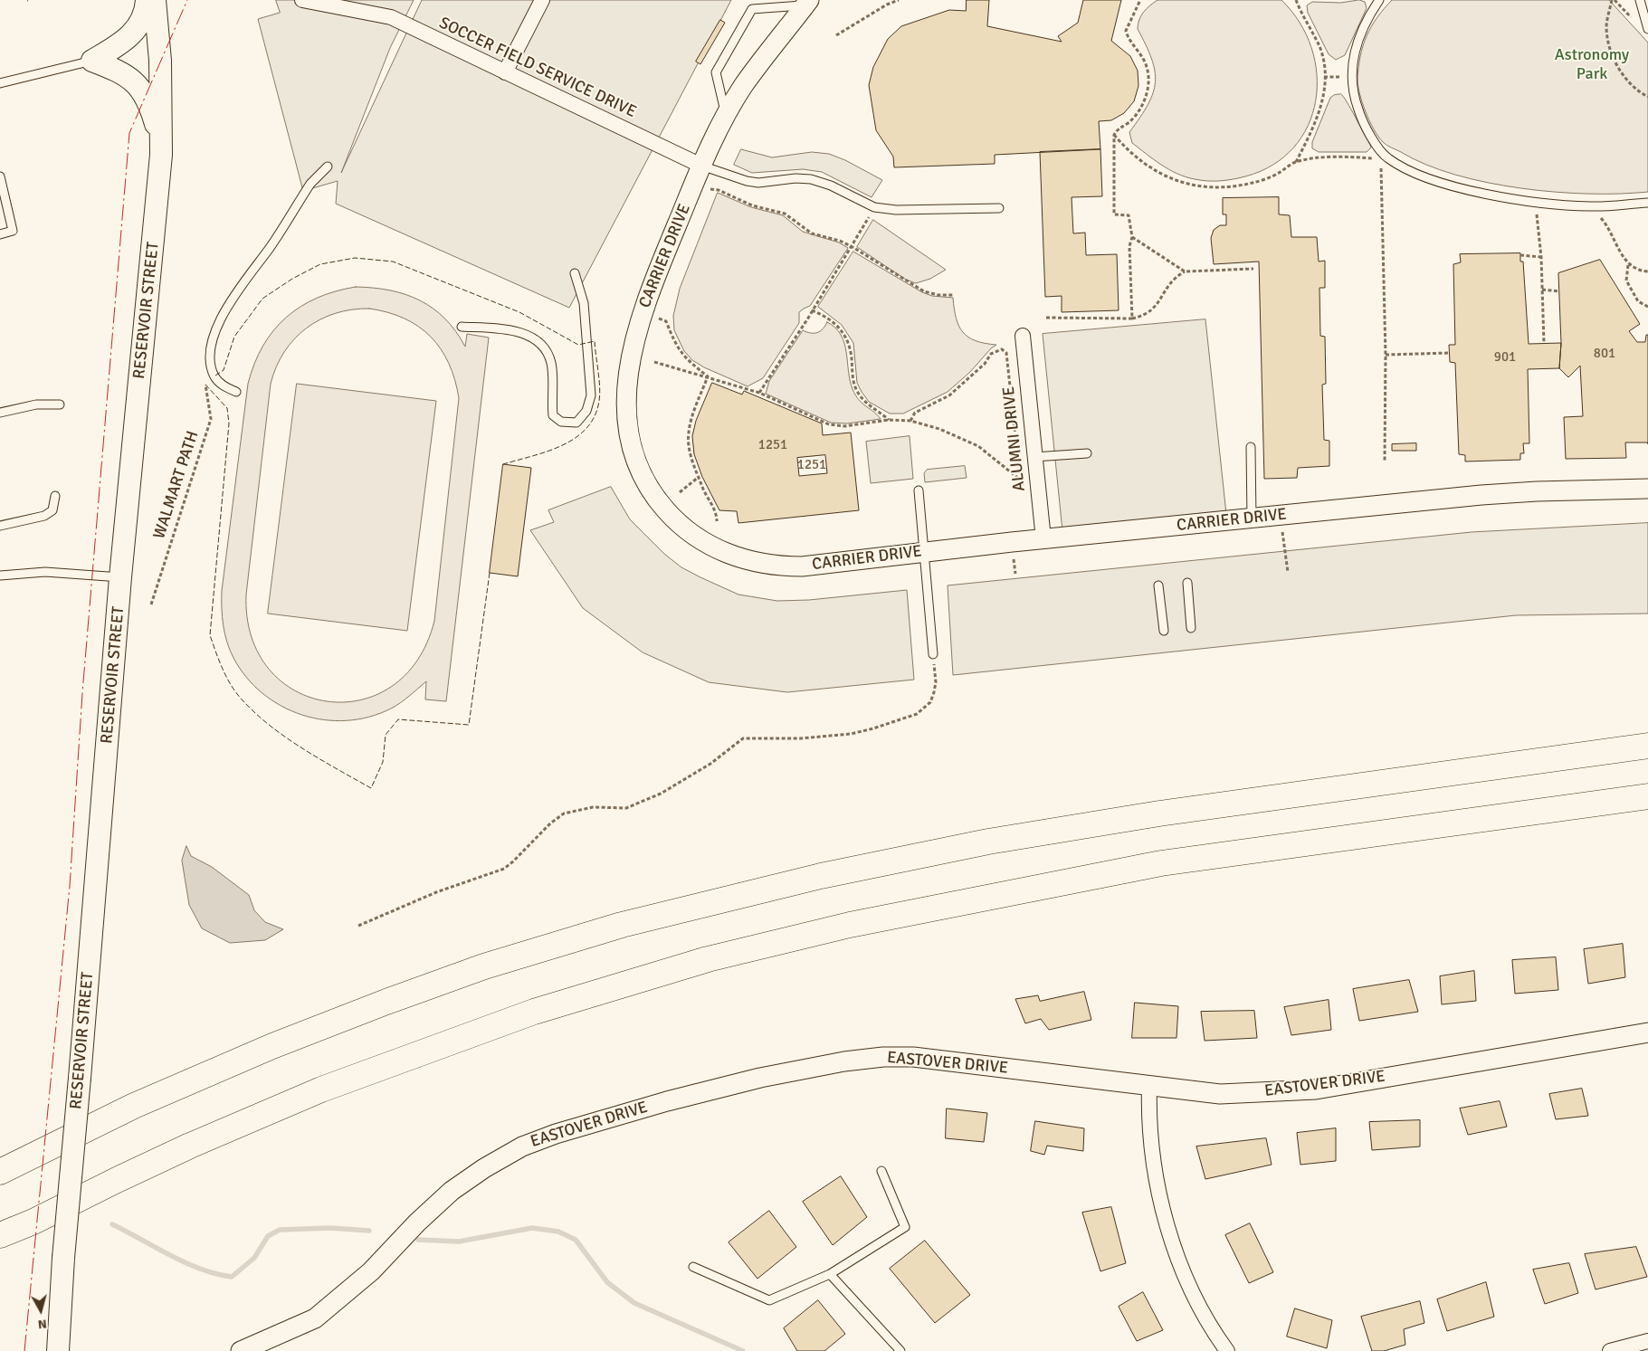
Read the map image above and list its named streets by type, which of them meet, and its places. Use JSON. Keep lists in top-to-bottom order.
{
  "streets": {
    "main road": ["RESERVOIR STREET"],
    "street": [
      "SOCCER FIELD SERVICE DRIVE",
      "CARRIER DRIVE",
      "ALUMNI DRIVE",
      "EASTOVER DRIVE"
    ],
    "path": ["WALMART PATH"]
  },
  "crossings": [
    ["SOCCER FIELD SERVICE DRIVE", "CARRIER DRIVE"],
    ["CARRIER DRIVE", "ALUMNI DRIVE"]
  ],
  "parks": ["Astronomy Park"],
  "house_numbers": [
    "801",
    "901",
    "1251",
    "1251"
  ],
  "north": "bottom"
}
